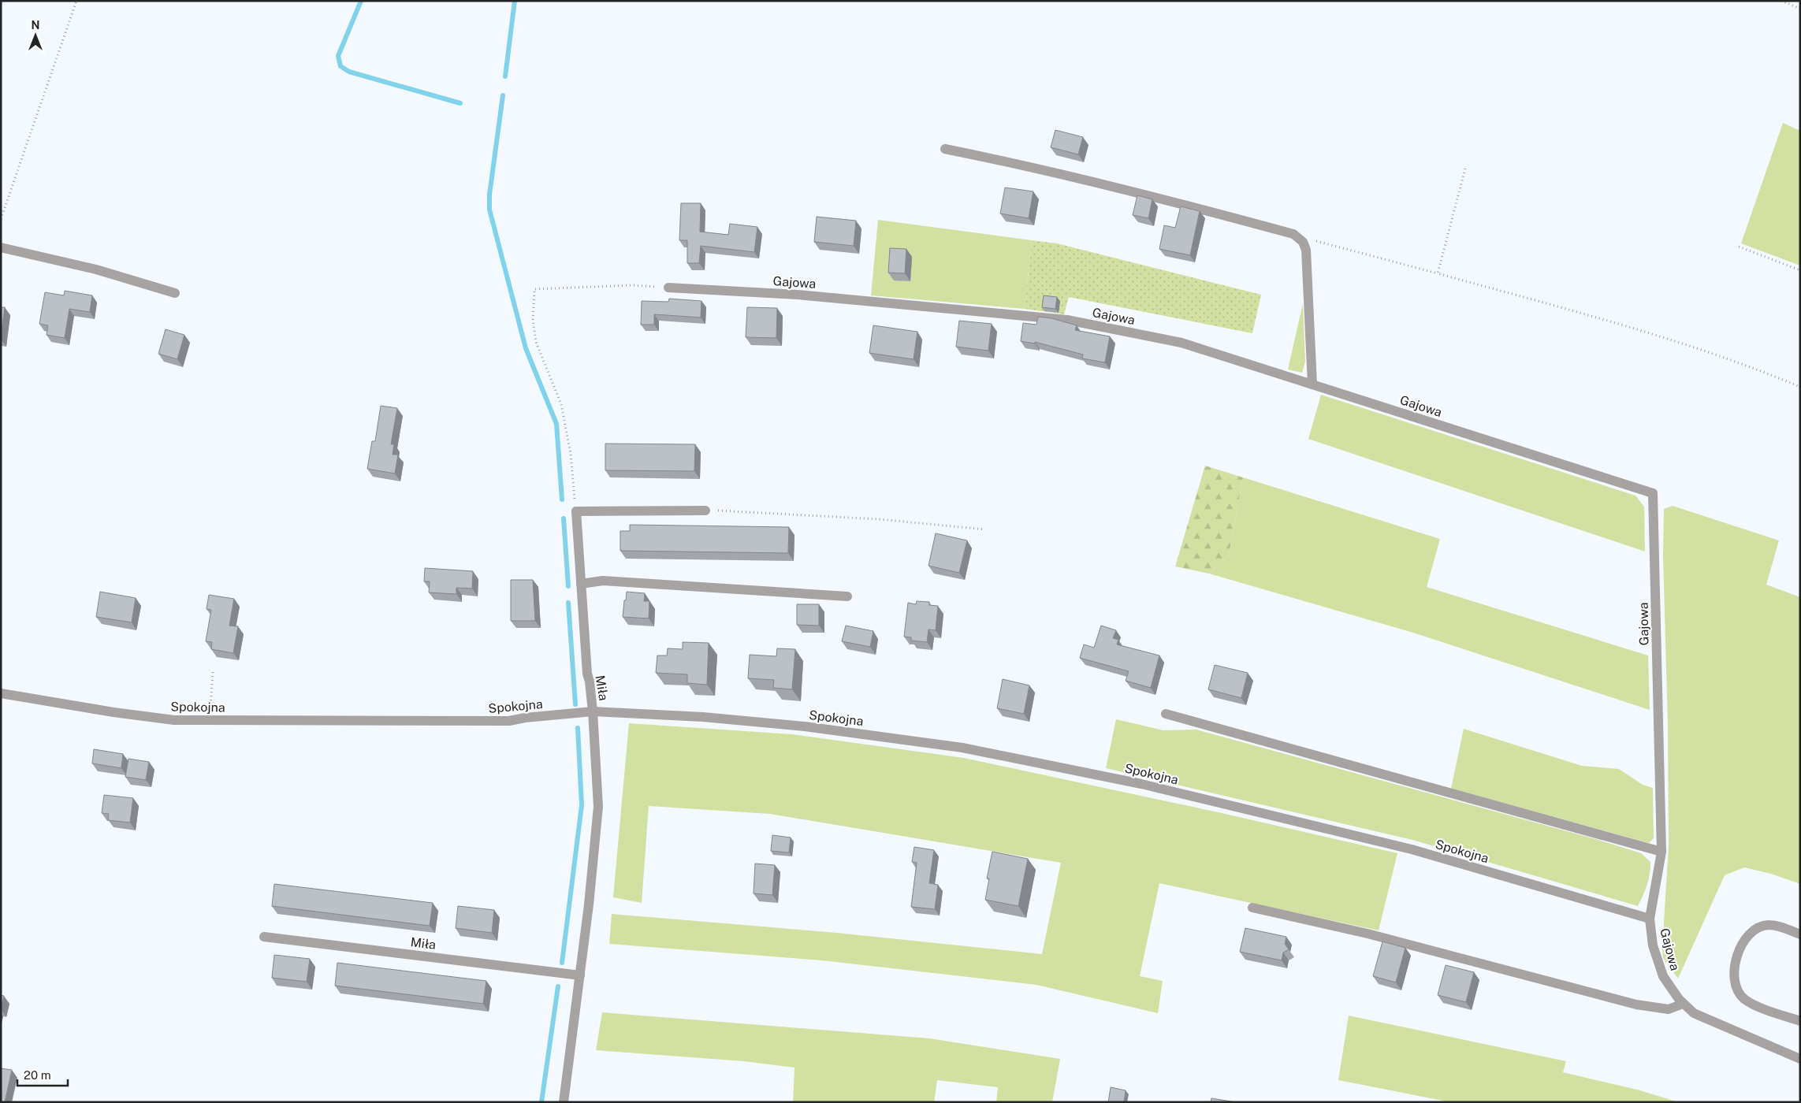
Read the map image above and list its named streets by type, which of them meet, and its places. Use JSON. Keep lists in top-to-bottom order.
{
  "streets": {
    "street": ["Gajowa", "Miła", "Spokojna"]
  },
  "crossings": [
    ["Gajowa", "Spokojna"],
    ["Miła", "Spokojna"]
  ],
  "scale_bar": "20 m",
  "north": "top"
}
